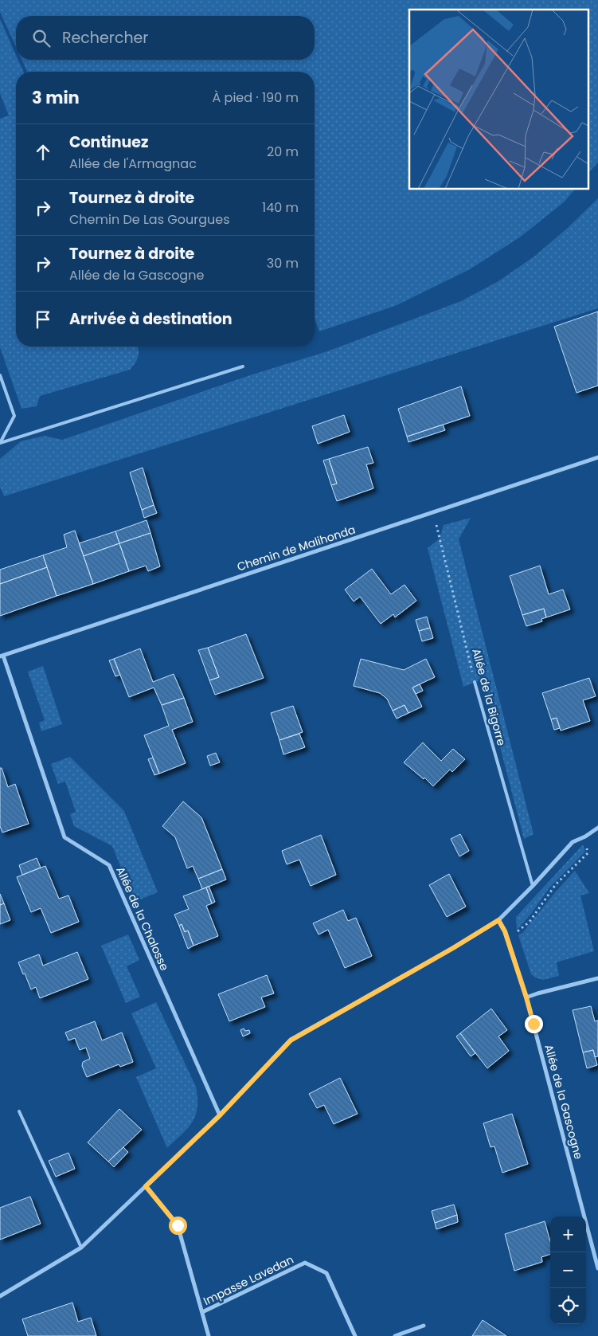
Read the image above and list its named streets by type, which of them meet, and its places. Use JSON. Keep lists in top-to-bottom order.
{
  "streets": {
    "street": [
      "Chemin de Malihonda",
      "Allée de la Chalosse",
      "Allée de la Gascogne",
      "Impasse Lavedan"
    ],
    "lane": ["Allée de la Bigorre"]
  },
  "crossings": [
    ["Chemin de Malihonda", "Allée de la Bigorre"],
    ["Chemin de Malihonda", "Allée de la Chalosse"]
  ],
  "page": {
    "search": "Rechercher",
    "heading": ["3 min", "À pied · 190 m"],
    "list": [
      ["Continuez", "Allée de l'Armagnac", "20 m"],
      ["Tournez à droite", "Chemin De Las Gourgues", "140 m"],
      ["Tournez à droite", "Allée de la Gascogne", "30 m"],
      "Arrivée à destination"
    ],
    "map_buttons": ["+", "−"]
  }
}
